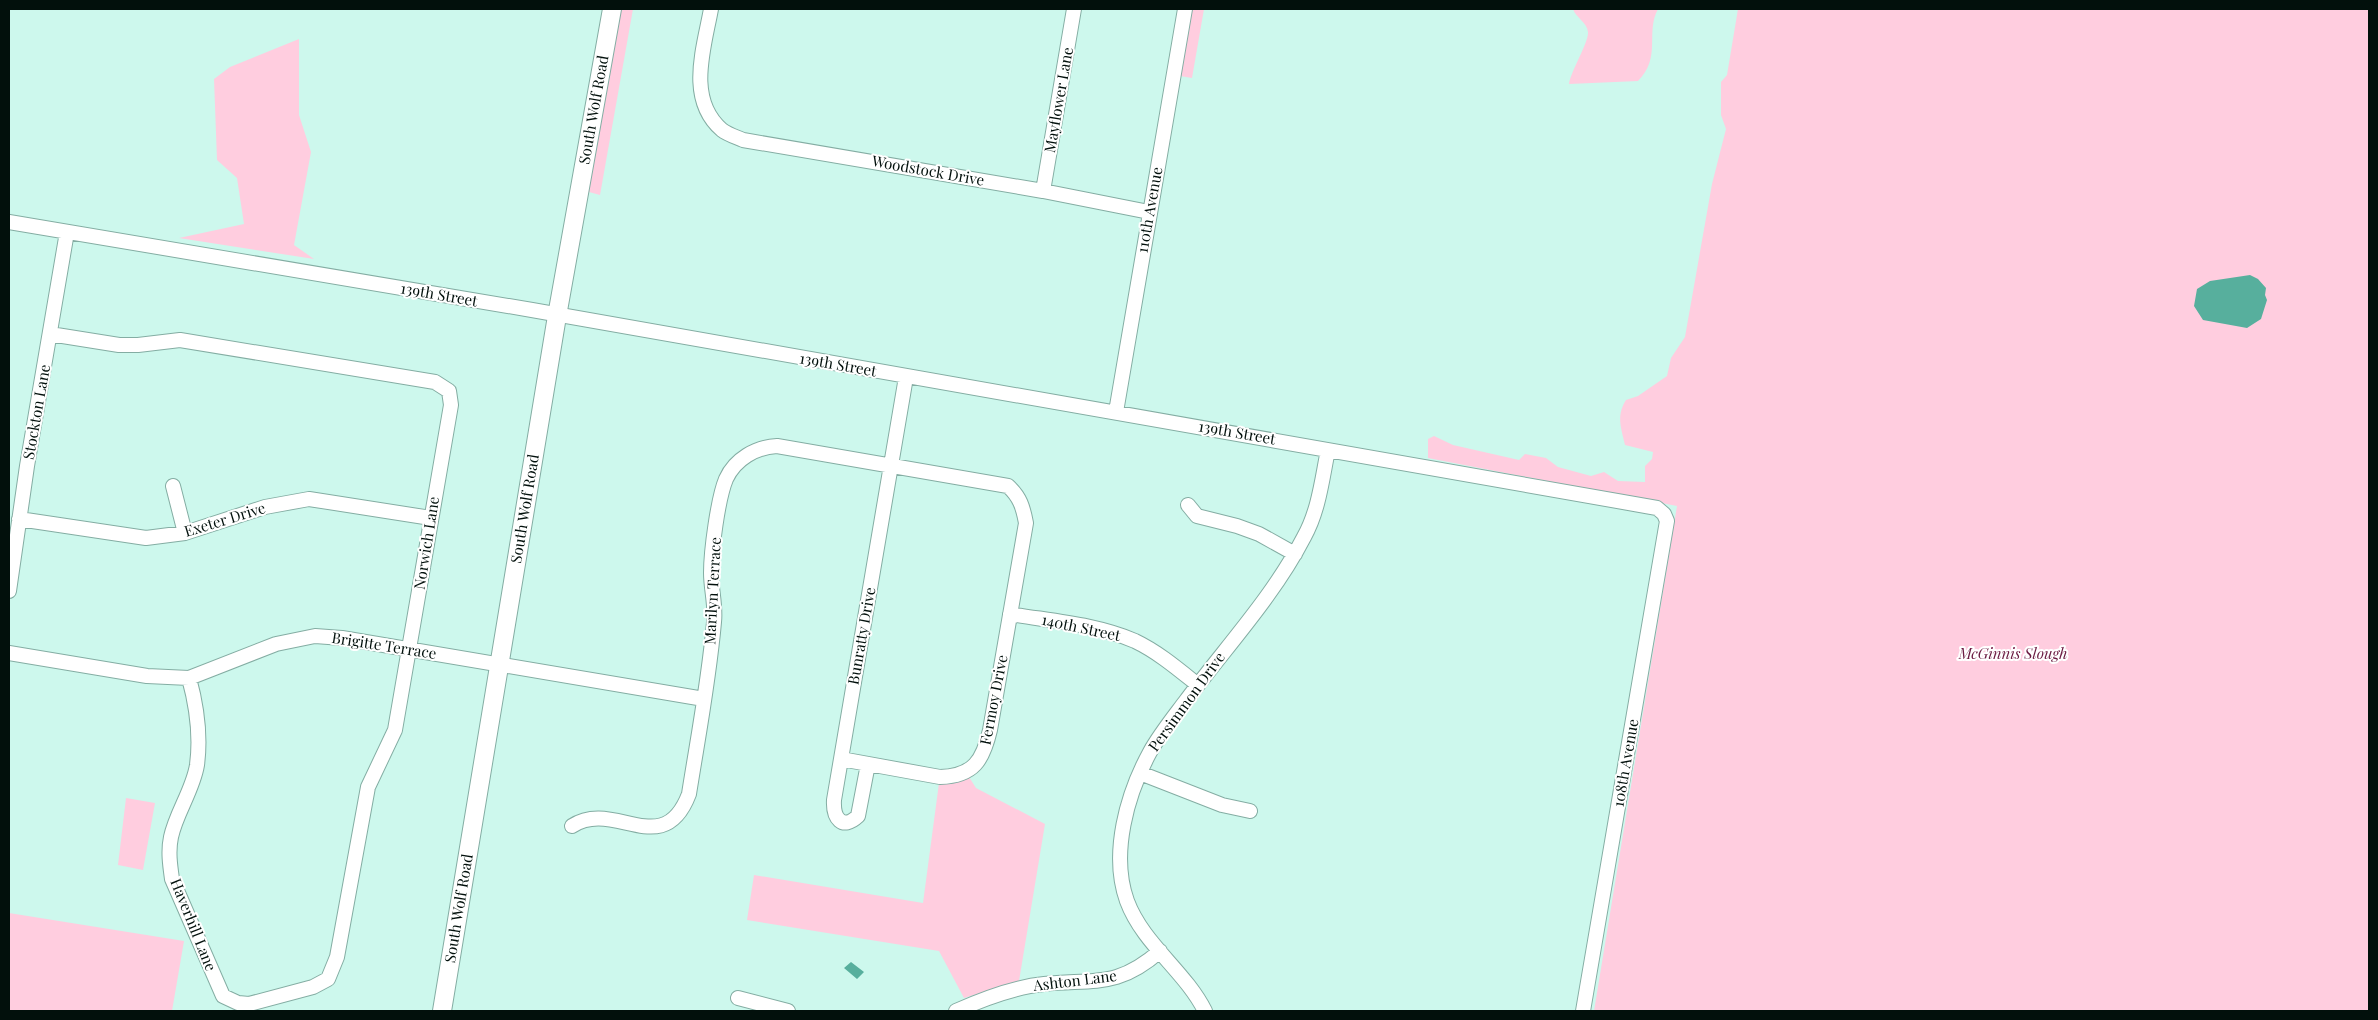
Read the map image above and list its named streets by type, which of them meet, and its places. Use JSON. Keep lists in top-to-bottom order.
{
  "streets": {
    "main road": ["South Wolf Road"],
    "street": [
      "Mayflower Lane",
      "Woodstock Drive",
      "110th Avenue",
      "139th Street",
      "Stockton Lane",
      "Exeter Drive",
      "Norwich Lane",
      "Marilyn Terrace",
      "140th Street",
      "Bunratty Drive",
      "Brigitte Terrace",
      "Fermoy Drive",
      "Persimmon Drive",
      "108th Avenue",
      "Haverhill Lane",
      "Ashton Lane"
    ]
  },
  "crossings": [
    ["Mayflower Lane", "Woodstock Drive"],
    ["South Wolf Road", "139th Street"],
    ["South Wolf Road", "Brigitte Terrace"],
    ["Woodstock Drive", "110th Avenue"],
    ["110th Avenue", "139th Street"],
    ["139th Street", "Stockton Lane"],
    ["139th Street", "Bunratty Drive"],
    ["139th Street", "Persimmon Drive"],
    ["139th Street", "108th Avenue"],
    ["Stockton Lane", "Exeter Drive"],
    ["Stockton Lane", "Norwich Lane"],
    ["Exeter Drive", "Norwich Lane"],
    ["Norwich Lane", "Brigitte Terrace"],
    ["Norwich Lane", "Haverhill Lane"],
    ["Marilyn Terrace", "140th Street"],
    ["Marilyn Terrace", "Bunratty Drive"],
    ["Marilyn Terrace", "Brigitte Terrace"],
    ["Marilyn Terrace", "Fermoy Drive"],
    ["140th Street", "Fermoy Drive"],
    ["140th Street", "Persimmon Drive"],
    ["Bunratty Drive", "Fermoy Drive"],
    ["Brigitte Terrace", "Haverhill Lane"],
    ["Persimmon Drive", "Ashton Lane"]
  ],
  "parks": ["McGinnis Slough"]
}
